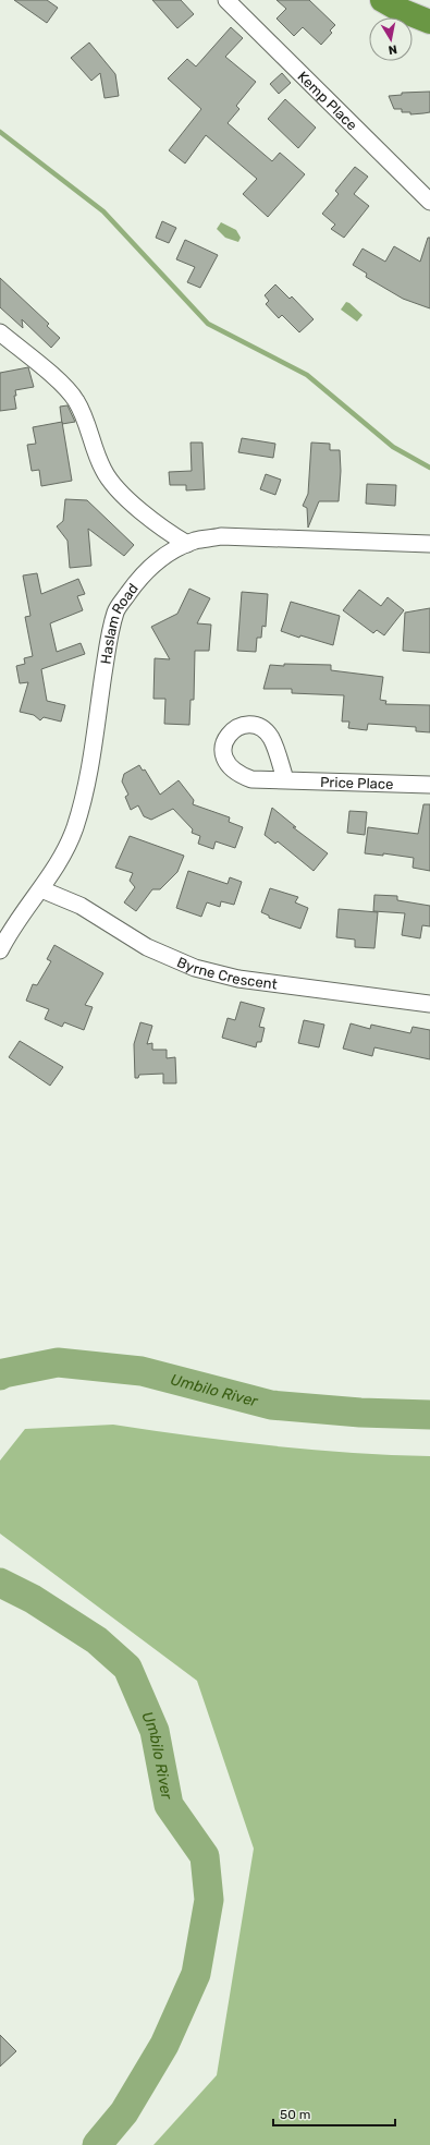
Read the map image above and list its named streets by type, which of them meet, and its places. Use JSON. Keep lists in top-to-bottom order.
{
  "streets": {
    "street": [
      "Kemp Place",
      "Haslam Road",
      "Price Place",
      "Byrne Crescent"
    ]
  },
  "crossings": [
    ["Haslam Road", "Byrne Crescent"]
  ],
  "water": ["Umbilo River"],
  "scale_bar": "50 m",
  "north": "bottom"
}
